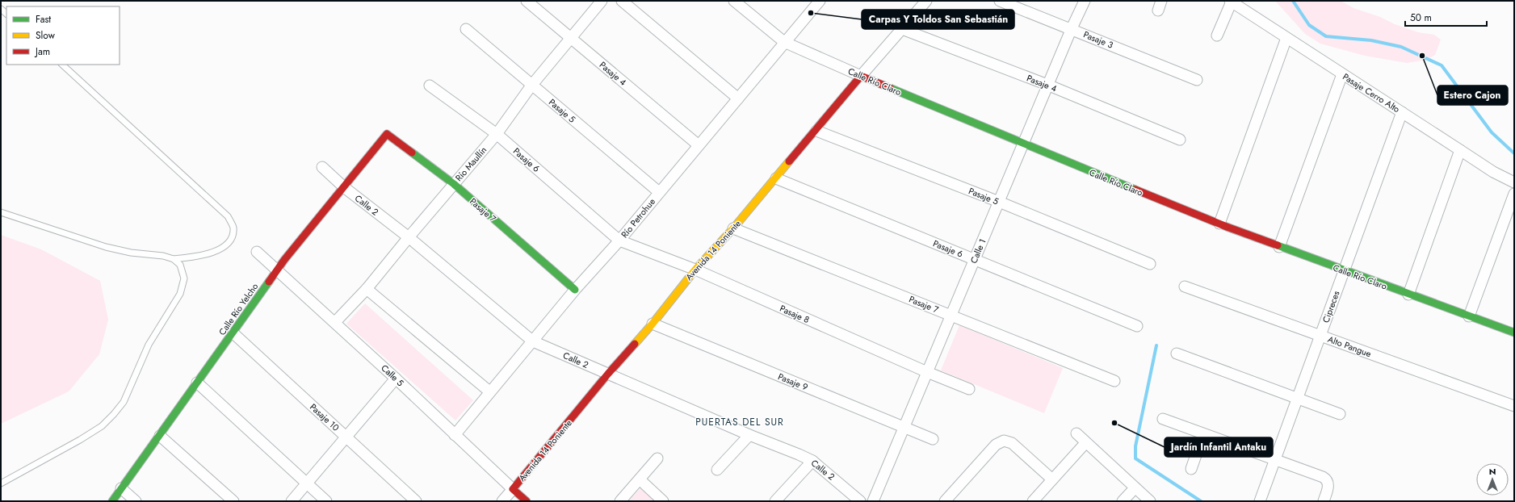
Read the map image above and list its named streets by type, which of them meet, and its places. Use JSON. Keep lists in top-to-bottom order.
{
  "streets": {
    "street": [
      "Pasaje 3",
      "Pasaje 4",
      "Calle Río Claro",
      "Pasaje Cerro Alto",
      "Pasaje 5",
      "Pasaje 6",
      "Río Maullín",
      "Calle 2",
      "Pasaje 7",
      "Río Petrohue",
      "Avenida 14 Poniente",
      "Calle 1",
      "Cipreces",
      "Calle Río Yelcho",
      "Pasaje 8",
      "Alto Pangue",
      "Calle 5",
      "Pasaje 9",
      "Pasaje 10"
    ]
  },
  "crossings": [
    ["Pasaje 3", "Calle 1"],
    ["Pasaje 4", "Río Maullín"],
    ["Pasaje 4", "Río Petrohue"],
    ["Pasaje 4", "Avenida 14 Poniente"],
    ["Pasaje 4", "Calle 1"],
    ["Calle Río Claro", "Río Petrohue"],
    ["Calle Río Claro", "Avenida 14 Poniente"],
    ["Calle Río Claro", "Calle 1"],
    ["Calle Río Claro", "Cipreces"],
    ["Pasaje Cerro Alto", "Cipreces"],
    ["Pasaje 5", "Río Maullín"],
    ["Pasaje 5", "Río Petrohue"],
    ["Pasaje 5", "Avenida 14 Poniente"],
    ["Pasaje 5", "Calle 1"],
    ["Pasaje 6", "Río Maullín"],
    ["Pasaje 6", "Río Petrohue"],
    ["Pasaje 6", "Avenida 14 Poniente"],
    ["Pasaje 6", "Calle 1"],
    ["Pasaje 6", "Pasaje 8"],
    ["Río Maullín", "Calle 2"],
    ["Río Maullín", "Pasaje 7"],
    ["Río Maullín", "Calle 5"],
    ["Calle 2", "Río Petrohue"],
    ["Calle 2", "Avenida 14 Poniente"],
    ["Calle 2", "Calle Río Yelcho"],
    ["Pasaje 7", "Río Petrohue"],
    ["Pasaje 7", "Avenida 14 Poniente"],
    ["Pasaje 7", "Calle 1"],
    ["Pasaje 7", "Calle Río Yelcho"],
    ["Río Petrohue", "Pasaje 8"],
    ["Río Petrohue", "Calle 5"],
    ["Avenida 14 Poniente", "Pasaje 8"],
    ["Avenida 14 Poniente", "Calle 5"],
    ["Avenida 14 Poniente", "Pasaje 9"],
    ["Calle 1", "Pasaje 8"],
    ["Calle 1", "Pasaje 9"],
    ["Cipreces", "Alto Pangue"],
    ["Calle Río Yelcho", "Calle 5"],
    ["Calle Río Yelcho", "Pasaje 10"]
  ],
  "districts": ["PUERTAS DEL SUR"],
  "places": ["Carpas Y Toldos San Sebastián", "Estero Cajon", "Jardín Infantil Antaku"],
  "legend": ["Fast", "Slow", "Jam"],
  "scale_bar": "50 m",
  "north": "top"
}
